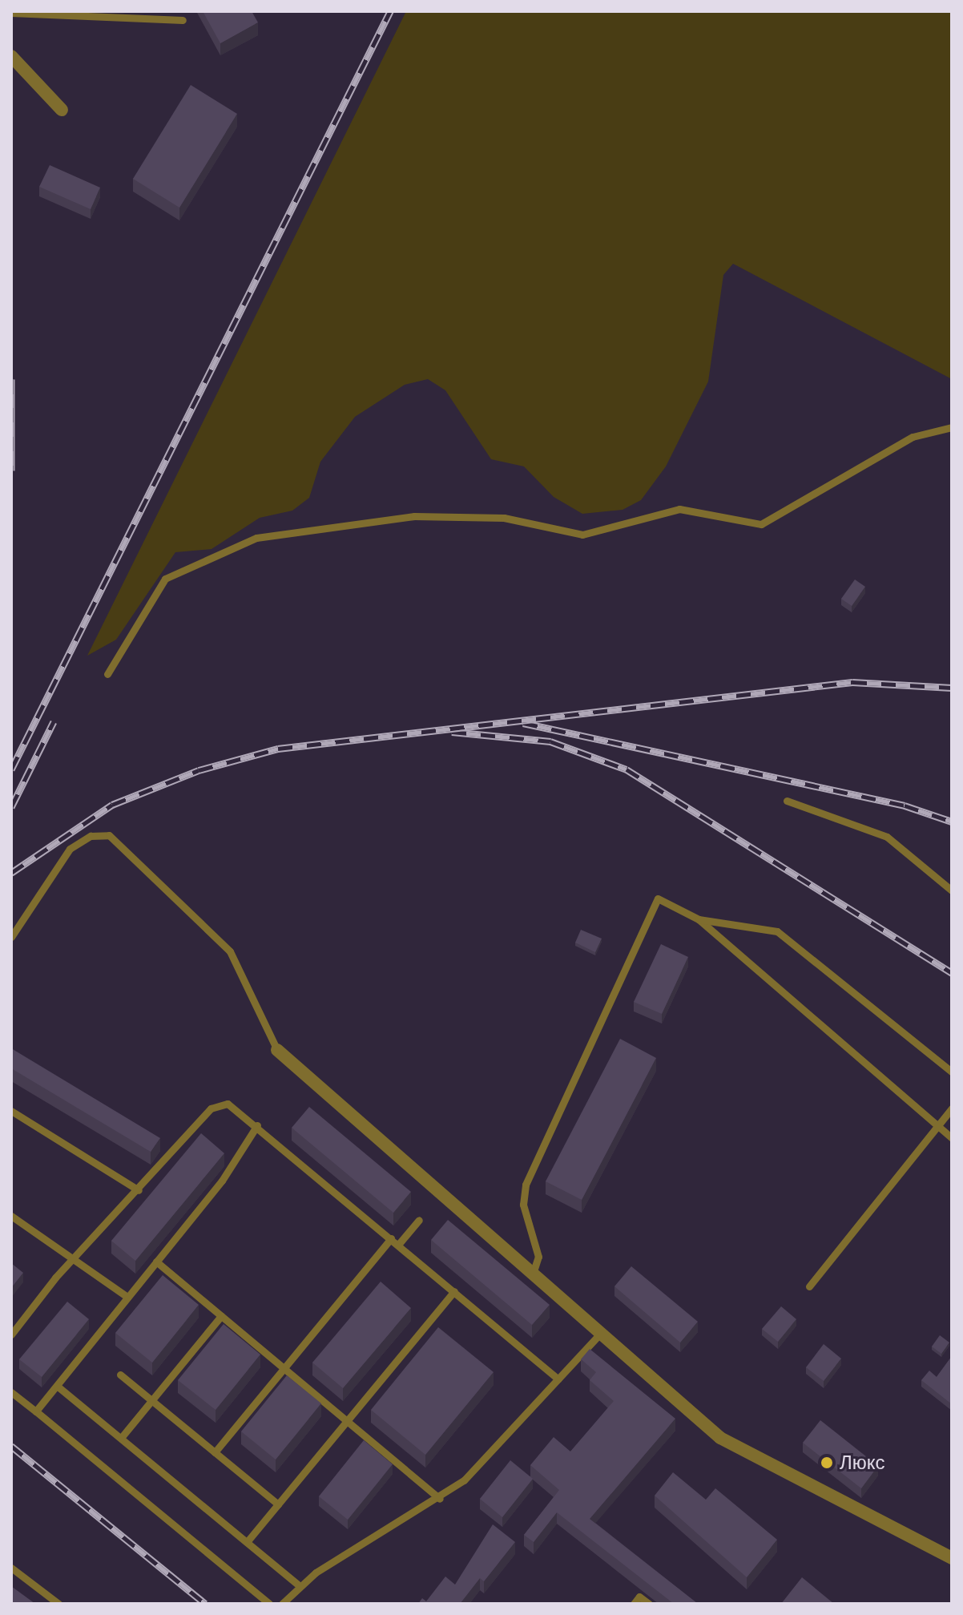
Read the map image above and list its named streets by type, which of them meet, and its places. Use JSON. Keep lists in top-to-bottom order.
{
  "places": ["Люкс"]
}
